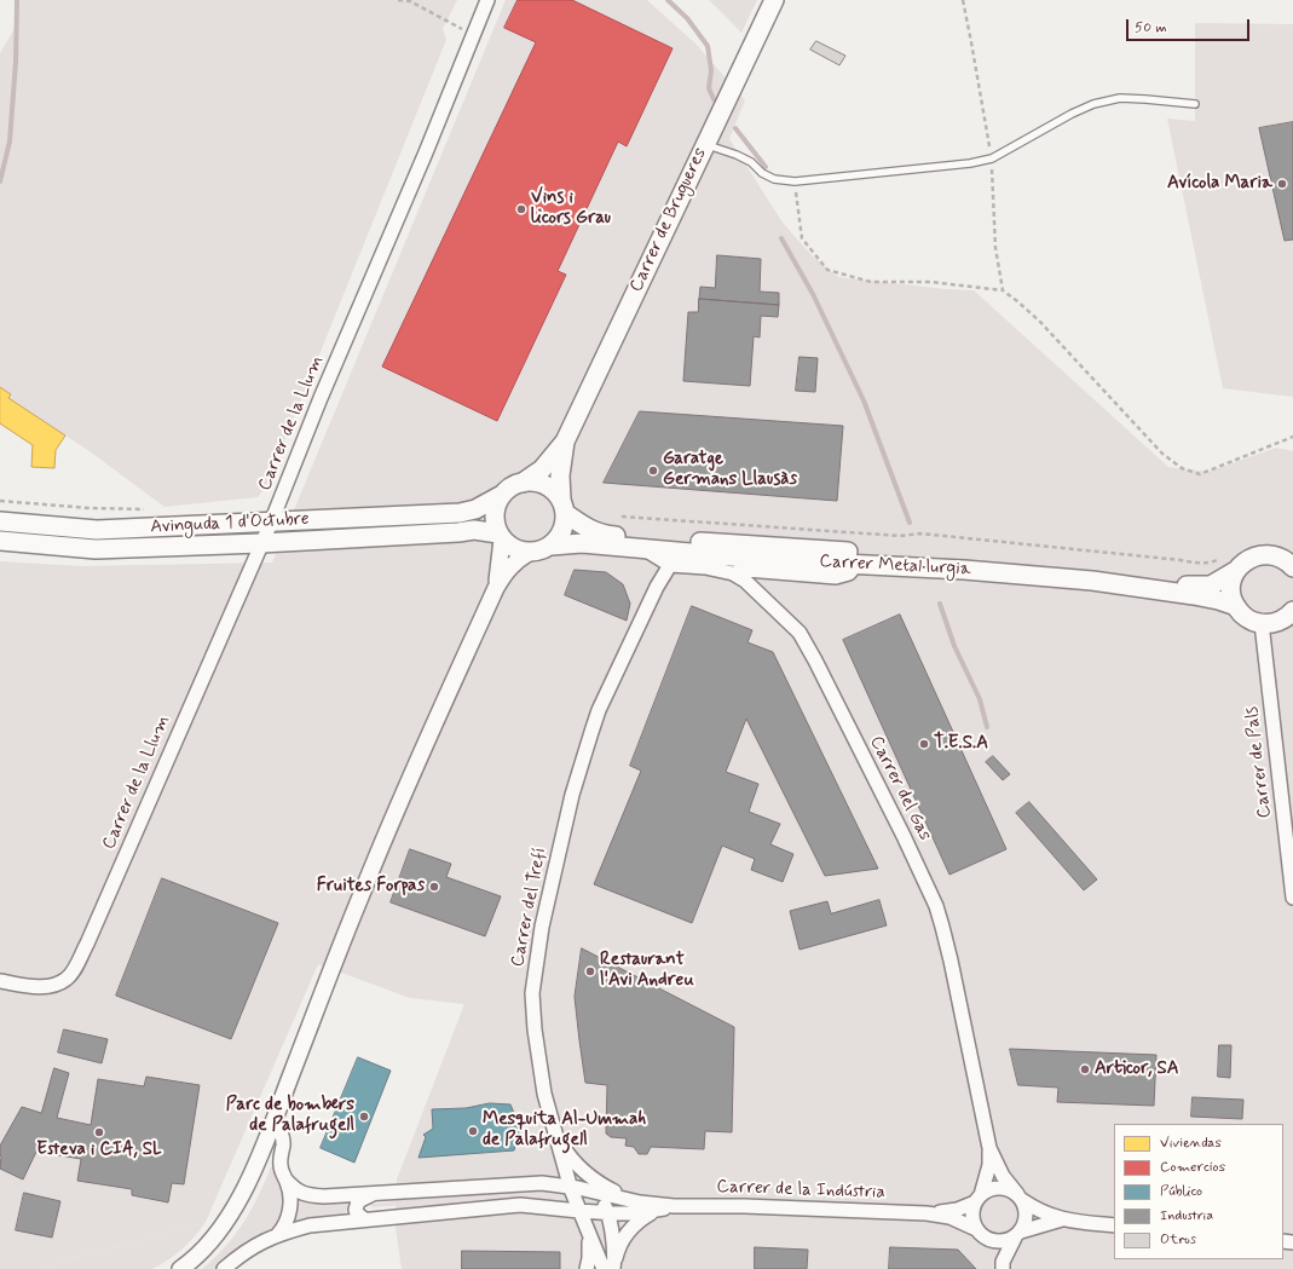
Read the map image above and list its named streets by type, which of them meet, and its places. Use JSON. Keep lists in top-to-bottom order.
{
  "streets": {
    "main road": ["Carrer de Brugueres", "Avinguda 1 d'Octubre", "Carrer Metal·lurgia"],
    "street": [
      "Carrer de la Llum",
      "Carrer de Pals",
      "Carrer del Gas",
      "Carrer del Trefí",
      "Carrer de la Indústria"
    ]
  },
  "crossings": [
    ["Carrer de la Llum", "Avinguda 1 d'Octubre"],
    ["Avinguda 1 d'Octubre", "Carrer Metal·lurgia"],
    ["Carrer Metal·lurgia", "Carrer del Gas"],
    ["Carrer del Gas", "Carrer del Trefí"],
    ["Carrer del Gas", "Carrer de la Indústria"]
  ],
  "places": [
    "Avícola Maria",
    "Vins i licors Grau",
    "Garatge Germans Llausàs",
    "T.E.S.A",
    "Fruites Forpas",
    "Restaurant l'Avi Andreu",
    "Articor, SA",
    "Parc de bombers de Palafrugell",
    "Mesquita Al-Ummah de Palafrugell",
    "Esteva i CIA, SL"
  ],
  "legend": [
    "Viviendas",
    "Comercios",
    "Público",
    "Industria",
    "Otros"
  ],
  "scale_bar": "50 m"
}
